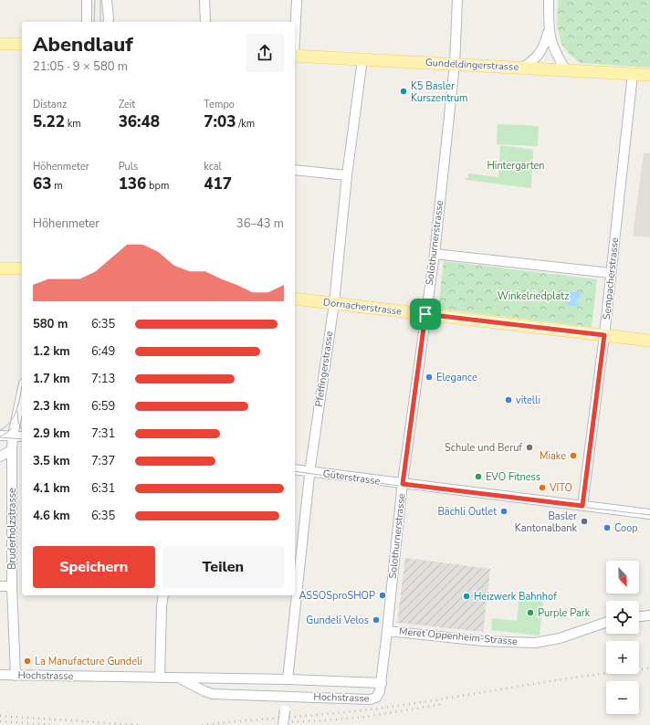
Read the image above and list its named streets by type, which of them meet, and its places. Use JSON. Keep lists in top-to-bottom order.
{
  "streets": {
    "main road": ["Gundeldingerstrasse", "Dornacherstrasse"],
    "street": [
      "Solothurnerstrasse",
      "Sempacherstrasse",
      "Pfeffingerstrasse",
      "Güterstrasse",
      "Bruderholzstrasse",
      "Meret Oppenheim-Strasse",
      "Hochstrasse"
    ]
  },
  "crossings": [
    ["Gundeldingerstrasse", "Solothurnerstrasse"],
    ["Gundeldingerstrasse", "Sempacherstrasse"],
    ["Gundeldingerstrasse", "Pfeffingerstrasse"],
    ["Solothurnerstrasse", "Dornacherstrasse"],
    ["Solothurnerstrasse", "Güterstrasse"],
    ["Solothurnerstrasse", "Meret Oppenheim-Strasse"],
    ["Solothurnerstrasse", "Hochstrasse"],
    ["Sempacherstrasse", "Dornacherstrasse"],
    ["Sempacherstrasse", "Güterstrasse"],
    ["Dornacherstrasse", "Pfeffingerstrasse"],
    ["Pfeffingerstrasse", "Güterstrasse"],
    ["Pfeffingerstrasse", "Hochstrasse"],
    ["Bruderholzstrasse", "Hochstrasse"]
  ],
  "parks": ["Hintergarten", "Winkelriedplatz"],
  "places": [
    "K5 Basler Kurszentrum",
    "Elegance",
    "vitelli",
    "Schule und Beruf",
    "Miake",
    "EVO Fitness",
    "VITO",
    "Bächli Outlet",
    "Basler Kantonalbank",
    "Coop",
    "ASSOSproSHOP",
    "Heizwerk Bahnhof",
    "Purple Park",
    "Gundeli Velos",
    "La Manufacture Gundeli"
  ],
  "north": "bottom right",
  "page": {
    "heading": ["Abendlauf", "21:05 · 9 × 580 m"],
    "stats": [
      ["Distanz", "5.22 km"],
      ["Zeit", "36:48"],
      ["Tempo", "7:03 /km"],
      ["Höhenmeter", "63 m"],
      ["Puls", "136 bpm"],
      ["kcal", "417"]
    ],
    "chart": ["Höhenmeter", "36–43 m"],
    "list": [
      {
        "name": "580 m",
        "note": "6:35"
      },
      {
        "name": "1.2 km",
        "note": "6:49"
      },
      {
        "name": "1.7 km",
        "note": "7:13"
      },
      {
        "name": "2.3 km",
        "note": "6:59"
      },
      {
        "name": "2.9 km",
        "note": "7:31"
      },
      {
        "name": "3.5 km",
        "note": "7:37"
      },
      {
        "name": "4.1 km",
        "note": "6:31"
      },
      {
        "name": "4.6 km",
        "note": "6:35"
      }
    ],
    "buttons": ["Speichern", "Teilen"],
    "map_buttons": ["+", "−"]
  }
}
